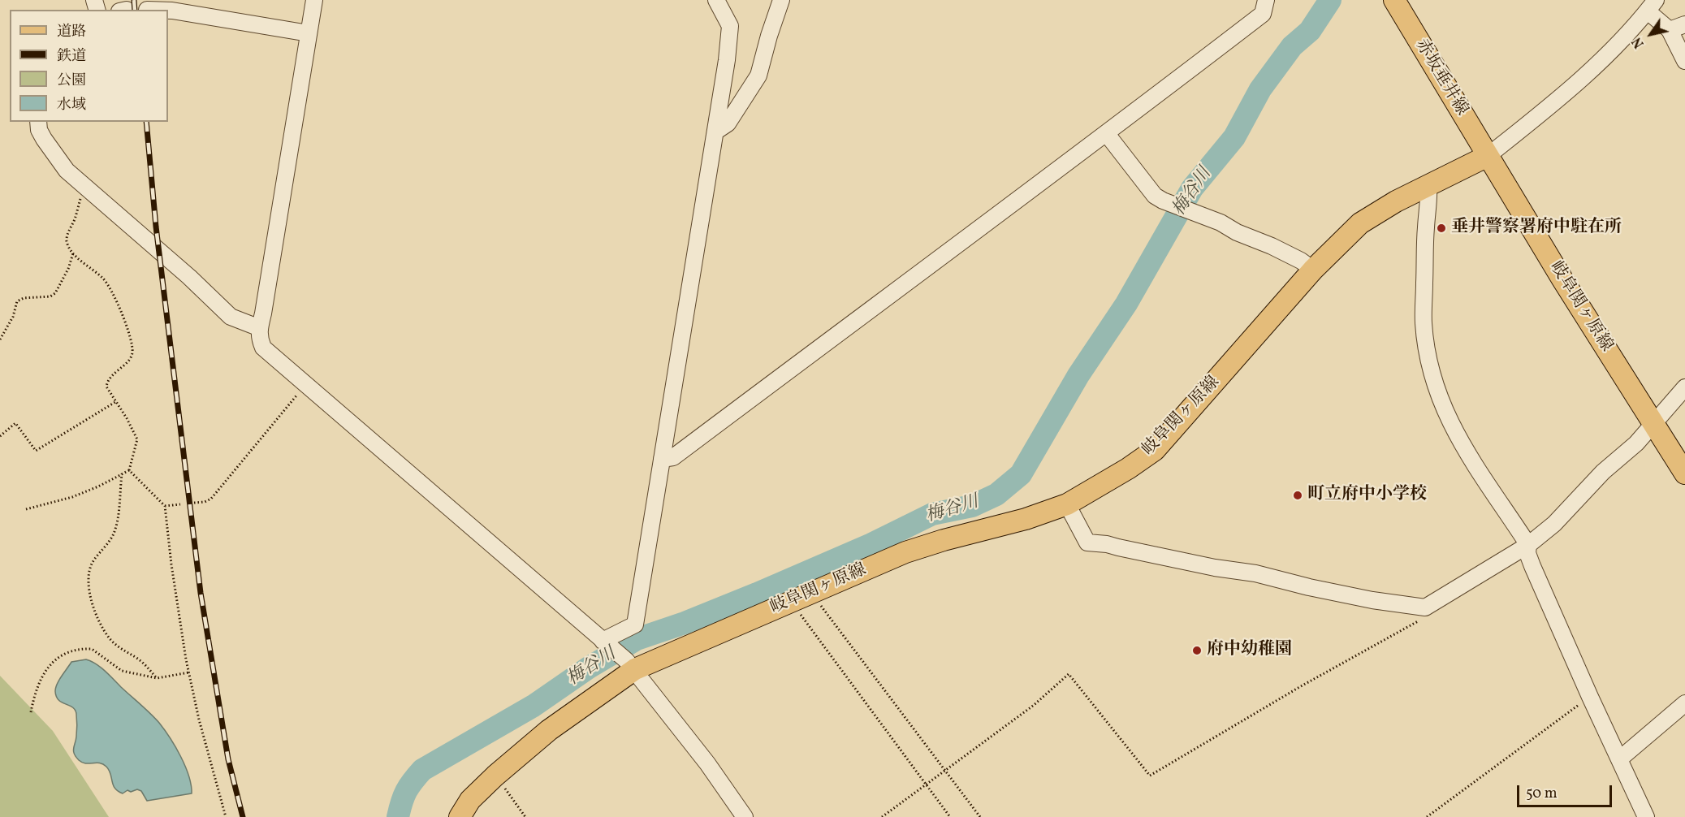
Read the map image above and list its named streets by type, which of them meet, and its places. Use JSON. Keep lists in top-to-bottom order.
{
  "streets": {
    "main road": ["赤坂垂井線", "岐阜関ヶ原線"]
  },
  "crossings": [
    ["赤坂垂井線", "岐阜関ヶ原線"]
  ],
  "water": ["梅谷川"],
  "places": ["垂井警察署府中駐在所", "町立府中小学校", "府中幼稚園"],
  "legend": [
    "道路",
    "鉄道",
    "公園",
    "水域"
  ],
  "scale_bar": "50 m",
  "north": "bottom left"
}
